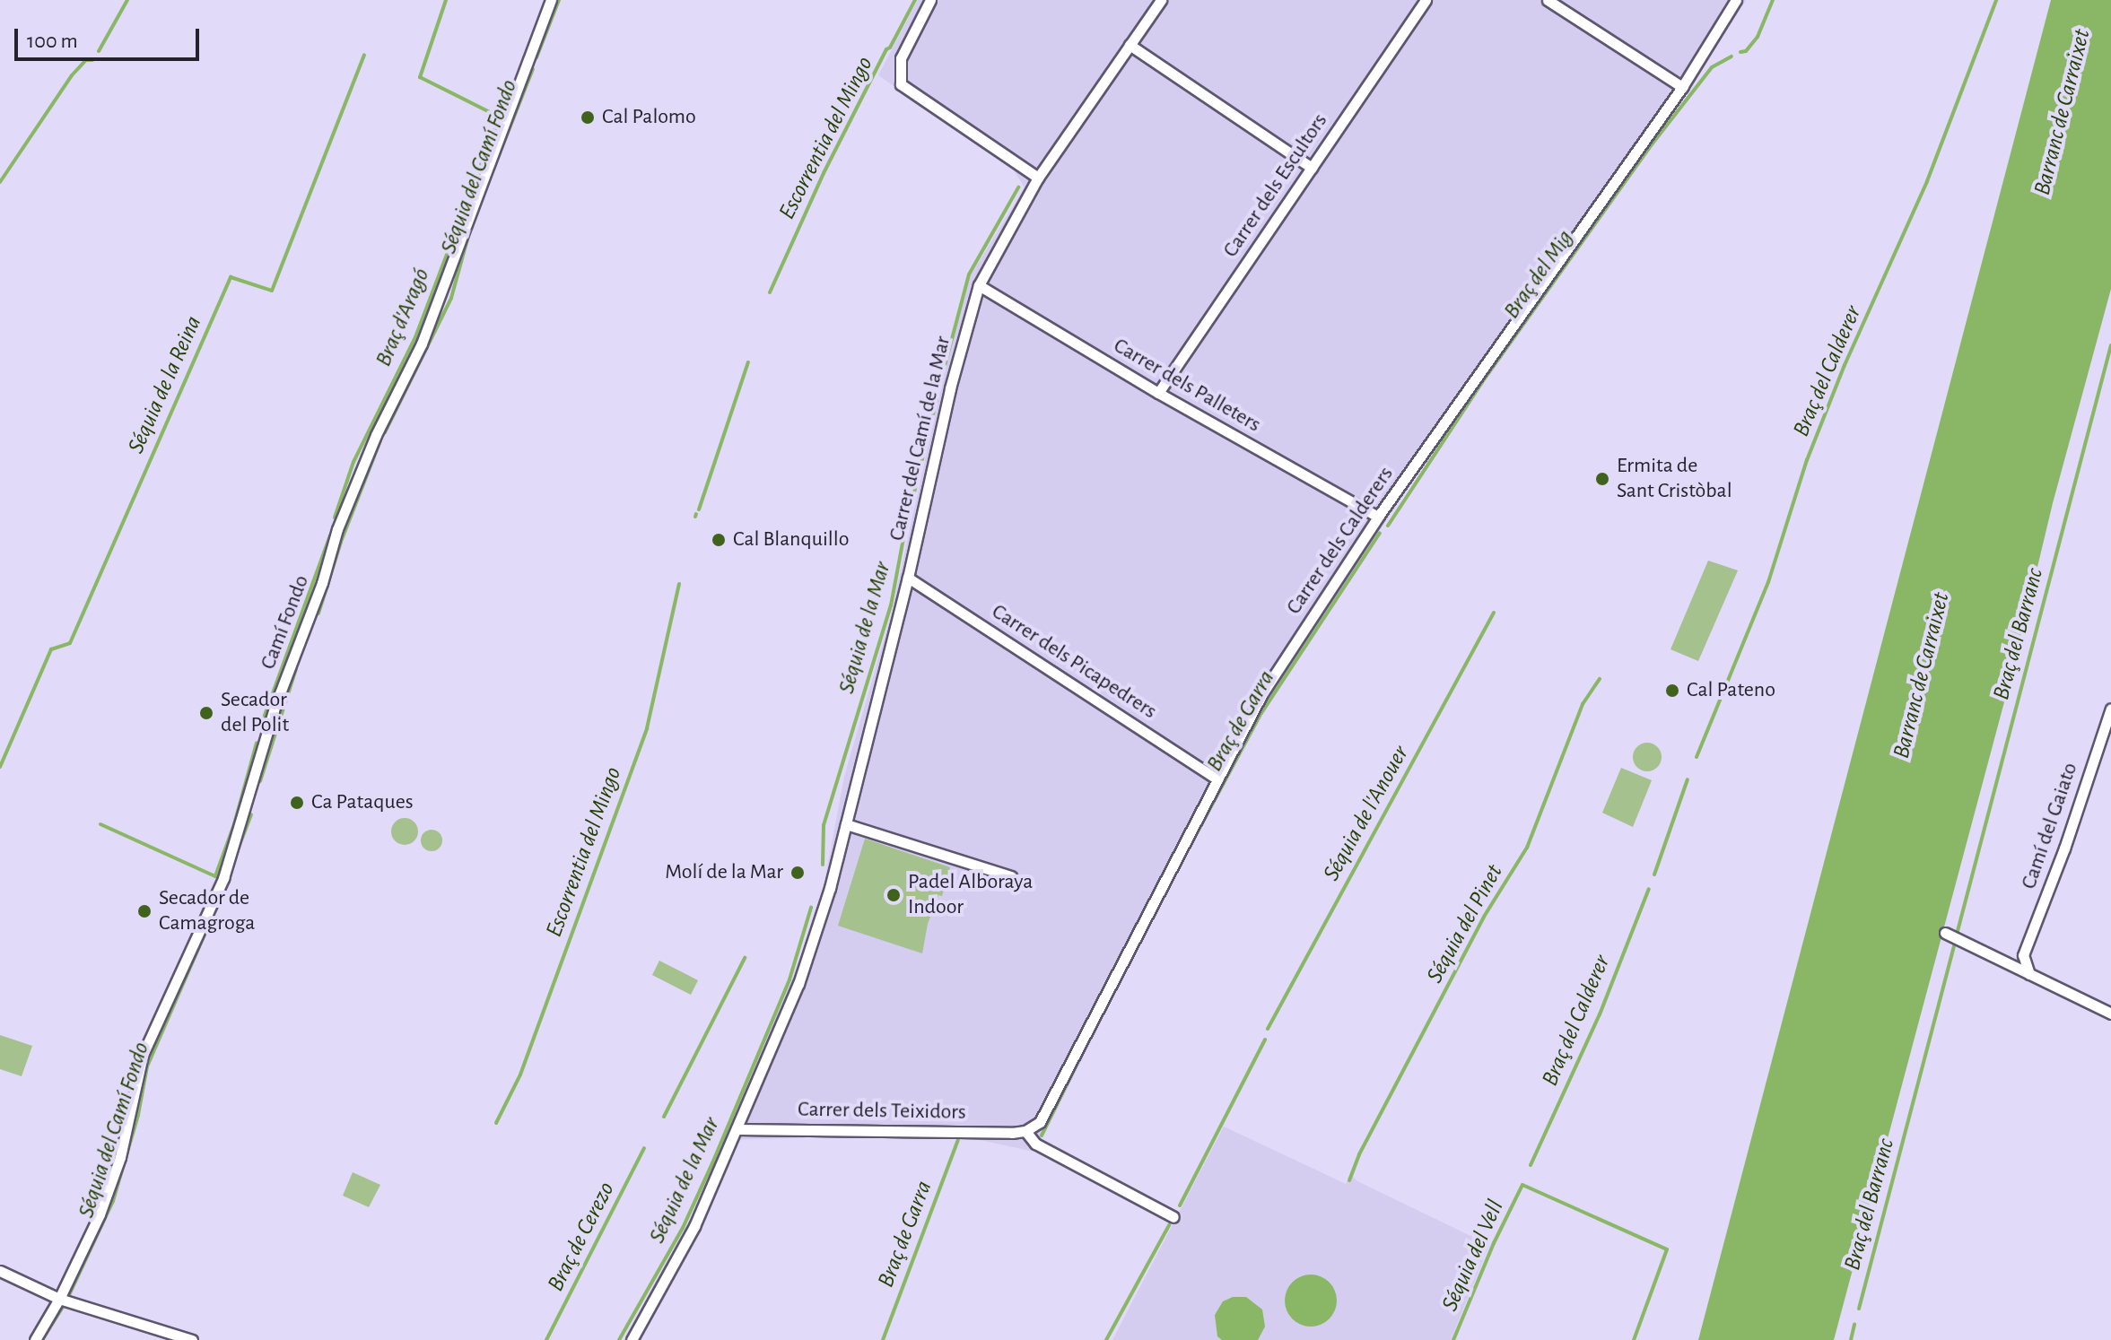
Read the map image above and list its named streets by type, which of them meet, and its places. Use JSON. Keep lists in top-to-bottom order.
{
  "streets": {
    "street": [
      "Carrer dels Escultors",
      "Carrer dels Palleters",
      "Carrer del Camí de la Mar",
      "Carrer dels Calderers",
      "Camí Fondo",
      "Carrer dels Picapedrers",
      "Camí del Gaiato",
      "Carrer dels Teixidors"
    ]
  },
  "crossings": [
    ["Carrer dels Escultors", "Carrer dels Palleters"],
    ["Carrer dels Palleters", "Carrer del Camí de la Mar"],
    ["Carrer dels Palleters", "Carrer dels Calderers"],
    ["Carrer del Camí de la Mar", "Carrer dels Picapedrers"],
    ["Carrer del Camí de la Mar", "Carrer dels Teixidors"],
    ["Carrer dels Calderers", "Carrer dels Picapedrers"],
    ["Carrer dels Calderers", "Carrer dels Teixidors"]
  ],
  "water": [
    "Barranc de Carraixet",
    "Escorrentia del Mingo",
    "Séquia del Camí Fondo",
    "Braç del Mig",
    "Braç d'Aragó",
    "Braç del Calderer",
    "Séquia de la Reina",
    "Séquia de la Mar",
    "Braç del Barranc",
    "Braç de Garra",
    "Séquia de l'Anouer",
    "Séquia del Pinet",
    "Braç de Cerezo",
    "Séquia del Vell"
  ],
  "places": [
    "Cal Palomo",
    "Ermita de Sant Cristòbal",
    "Cal Blanquillo",
    "Cal Pateno",
    "Secador del Polit",
    "Ca Pataques",
    "Molí de la Mar",
    "Padel Alboraya Indoor",
    "Secador de Camagroga"
  ],
  "scale_bar": "100 m"
}
